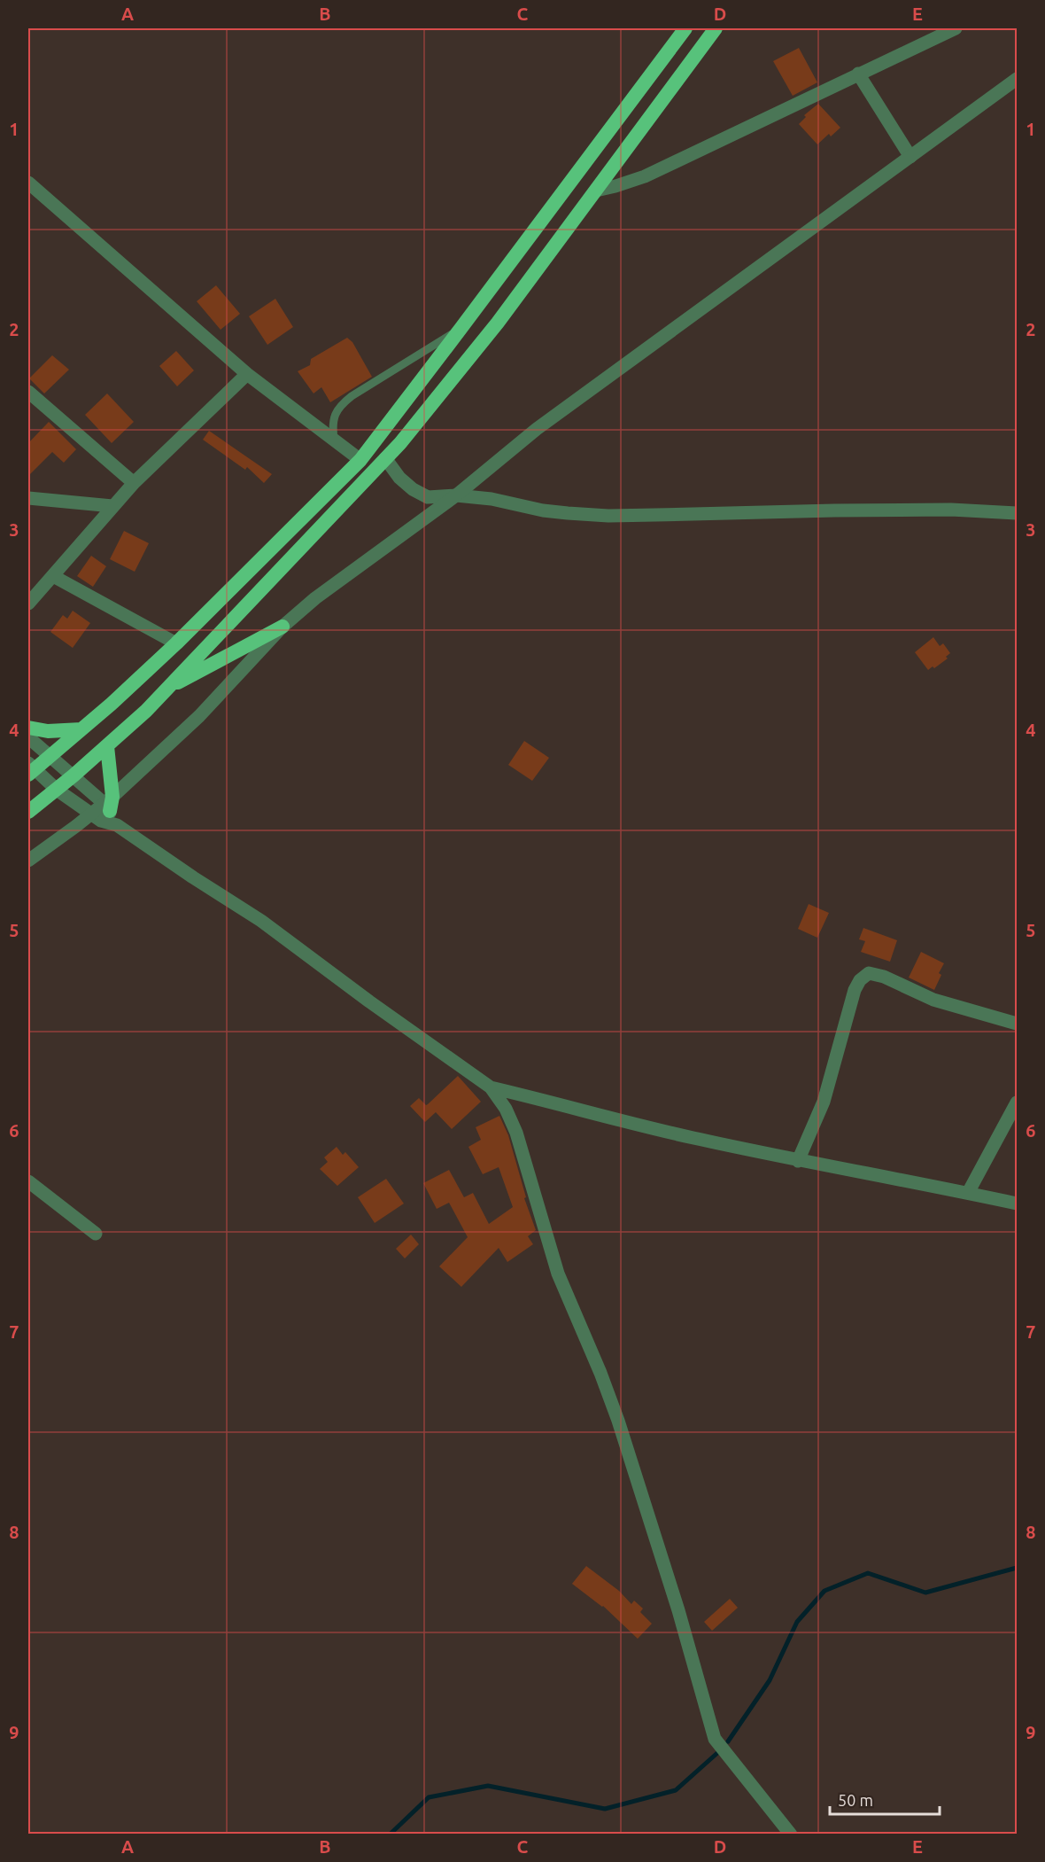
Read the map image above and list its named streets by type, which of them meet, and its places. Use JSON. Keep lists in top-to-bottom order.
{
  "scale_bar": "50 m",
  "grid": {
    "columns": [
      "A",
      "B",
      "C",
      "D",
      "E"
    ],
    "rows": [
      "1",
      "2",
      "3",
      "4",
      "5",
      "6",
      "7",
      "8",
      "9"
    ]
  }
}
